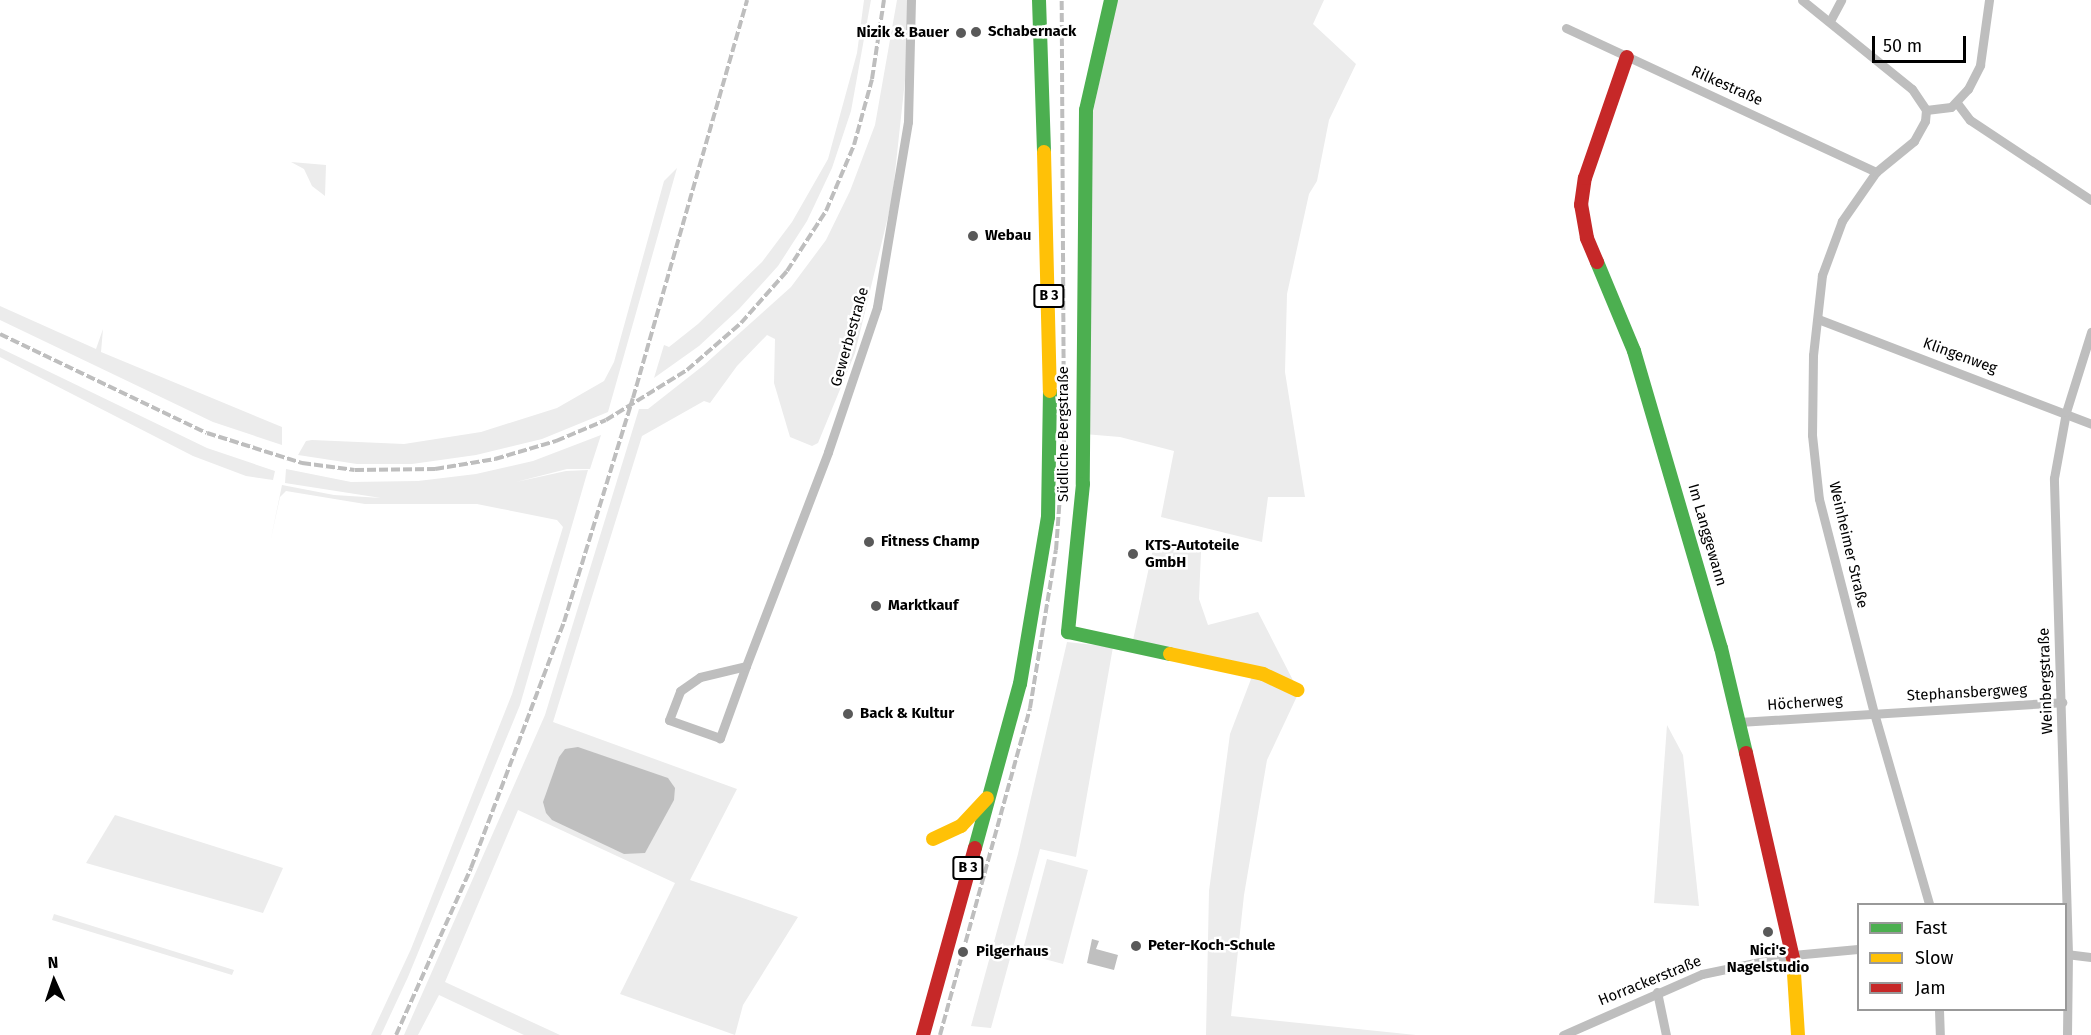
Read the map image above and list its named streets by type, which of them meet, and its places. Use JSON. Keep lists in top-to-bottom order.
{
  "streets": {
    "street": [
      "Rilkestraße",
      "B 3",
      "Gewerbestraße",
      "Klingenweg",
      "Südliche Bergstraße",
      "Im Langgewann",
      "Weinheimer Straße",
      "Weinbergstraße",
      "Stephansbergweg",
      "Höcherweg",
      "Horrackerstraße"
    ]
  },
  "crossings": [
    ["Rilkestraße", "Im Langgewann"],
    ["Rilkestraße", "Weinheimer Straße"],
    ["Klingenweg", "Weinheimer Straße"],
    ["Klingenweg", "Weinbergstraße"],
    ["Im Langgewann", "Höcherweg"],
    ["Im Langgewann", "Horrackerstraße"],
    ["Weinheimer Straße", "Stephansbergweg"],
    ["Weinheimer Straße", "Höcherweg"],
    ["Weinbergstraße", "Stephansbergweg"],
    ["Stephansbergweg", "Höcherweg"]
  ],
  "places": [
    "Schabernack",
    "Nizik & Bauer",
    "Webau",
    "Fitness Champ",
    "KTS-Autoteile GmbH",
    "Marktkauf",
    "Back & Kultur",
    "Nici's Nagelstudio",
    "Peter-Koch-Schule",
    "Pilgerhaus"
  ],
  "legend": ["Fast", "Slow", "Jam"],
  "scale_bar": "50 m",
  "north": "top"
}
